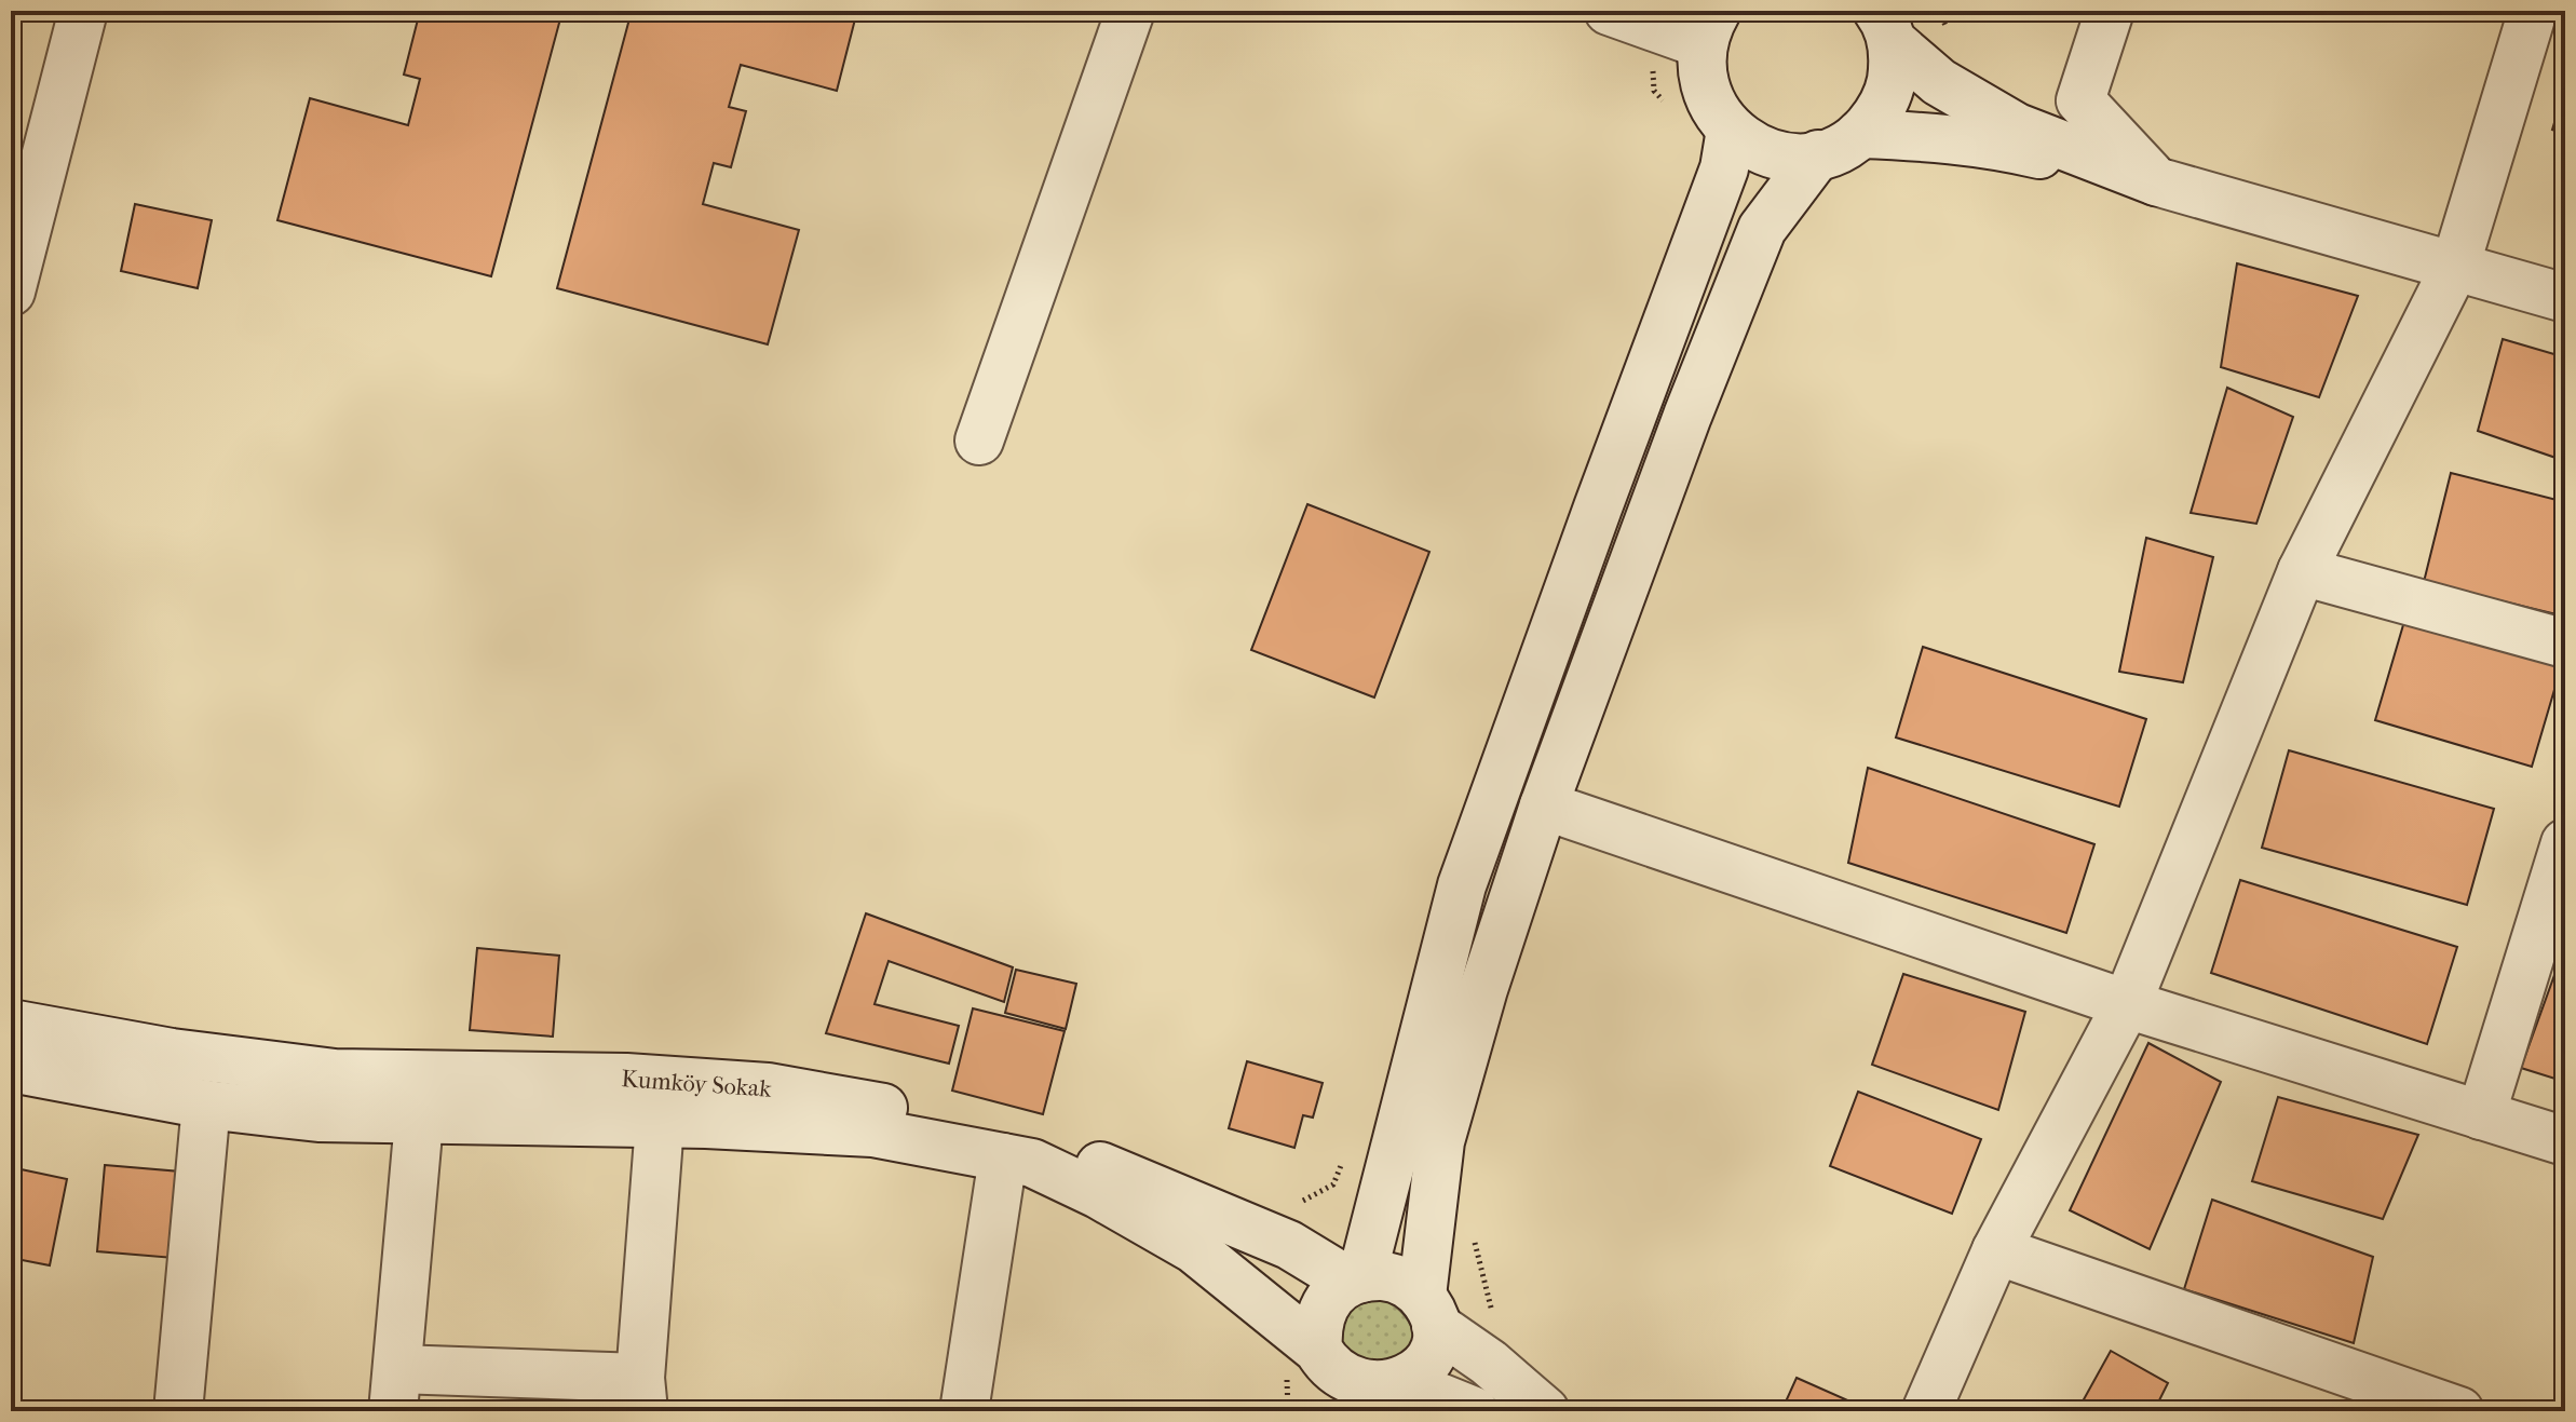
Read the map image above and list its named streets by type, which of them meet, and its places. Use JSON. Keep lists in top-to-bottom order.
{
  "streets": {
    "street": ["Kumköy Sokak"]
  }
}
